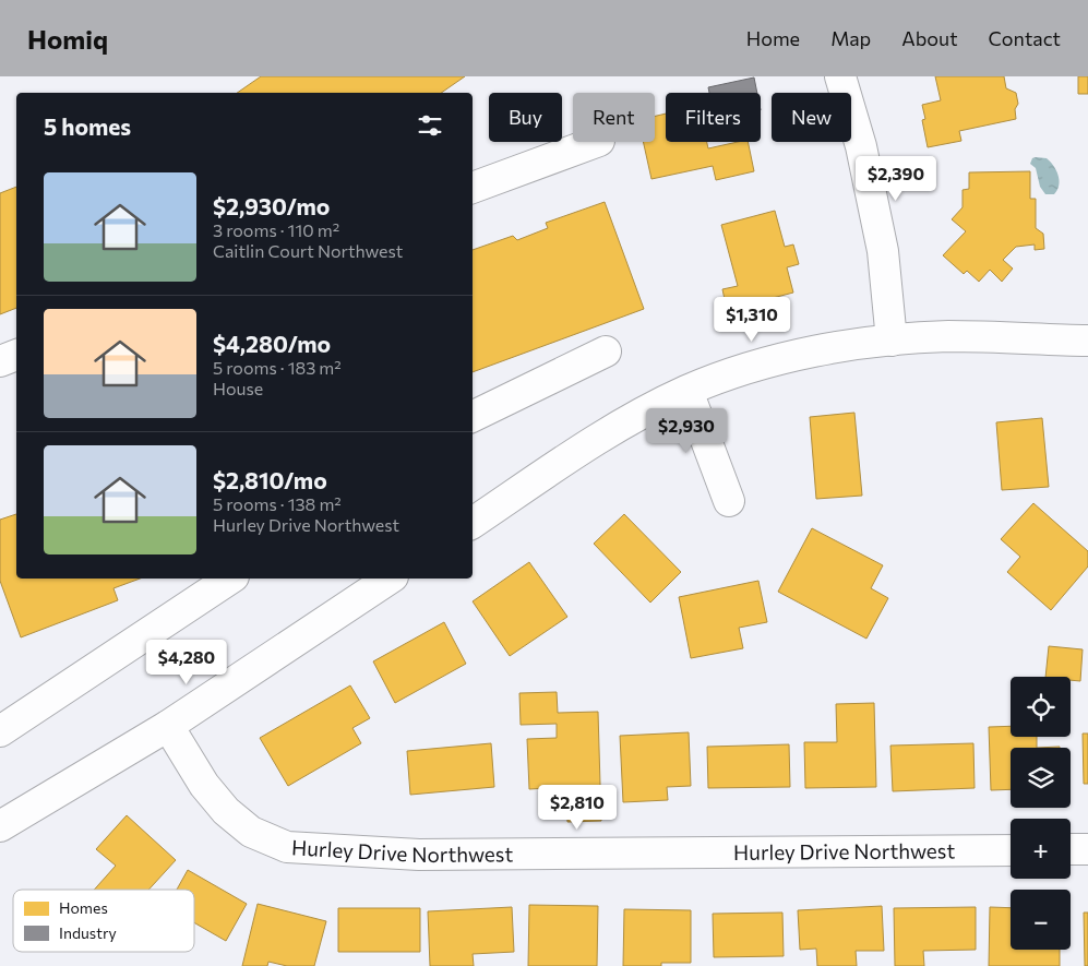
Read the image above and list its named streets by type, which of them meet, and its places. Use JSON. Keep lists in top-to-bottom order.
{
  "streets": {
    "street": ["Hurley Drive Northwest"]
  },
  "legend": ["Homes", "Industry"],
  "page": {
    "header": "Homiq",
    "nav": [
      "Home",
      "Map",
      "About",
      "Contact"
    ],
    "chip": [
      "Buy",
      "Rent",
      "Filters",
      "New"
    ],
    "heading": "5 homes",
    "price": [
      "$2,390",
      "$1,310",
      "$2,930",
      "$4,280",
      "$2,810"
    ],
    "list": [
      {
        "name": "$2,930/mo",
        "note": "3 rooms · 110 m² · Caitlin Court Northwest"
      },
      {
        "name": "$4,280/mo",
        "note": "5 rooms · 183 m² · House"
      },
      {
        "name": "$2,810/mo",
        "note": "5 rooms · 138 m² · Hurley Drive Northwest"
      }
    ],
    "map_buttons": ["+", "−"]
  }
}
